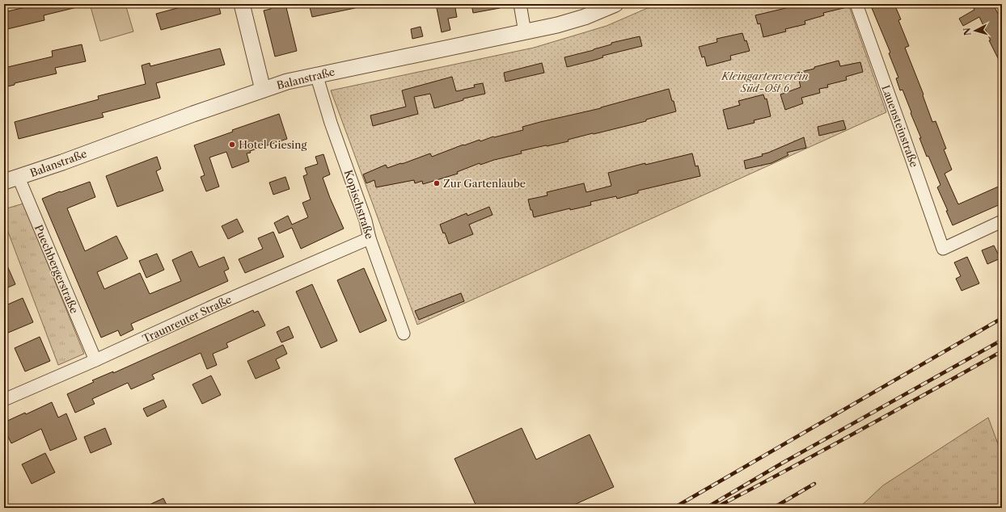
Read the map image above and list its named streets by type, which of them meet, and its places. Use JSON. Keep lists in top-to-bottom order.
{
  "streets": {
    "street": [
      "Balanstraße",
      "Lauensteinstraße",
      "Kopischstraße",
      "Puechbergerstraße",
      "Traunreuter Straße"
    ]
  },
  "crossings": [
    ["Balanstraße", "Kopischstraße"],
    ["Balanstraße", "Puechbergerstraße"],
    ["Kopischstraße", "Traunreuter Straße"],
    ["Puechbergerstraße", "Traunreuter Straße"]
  ],
  "parks": ["Kleingartenverein Süd-Ost 6"],
  "places": ["Hotel Giesing", "Zur Gartenlaube"],
  "north": "left"
}
